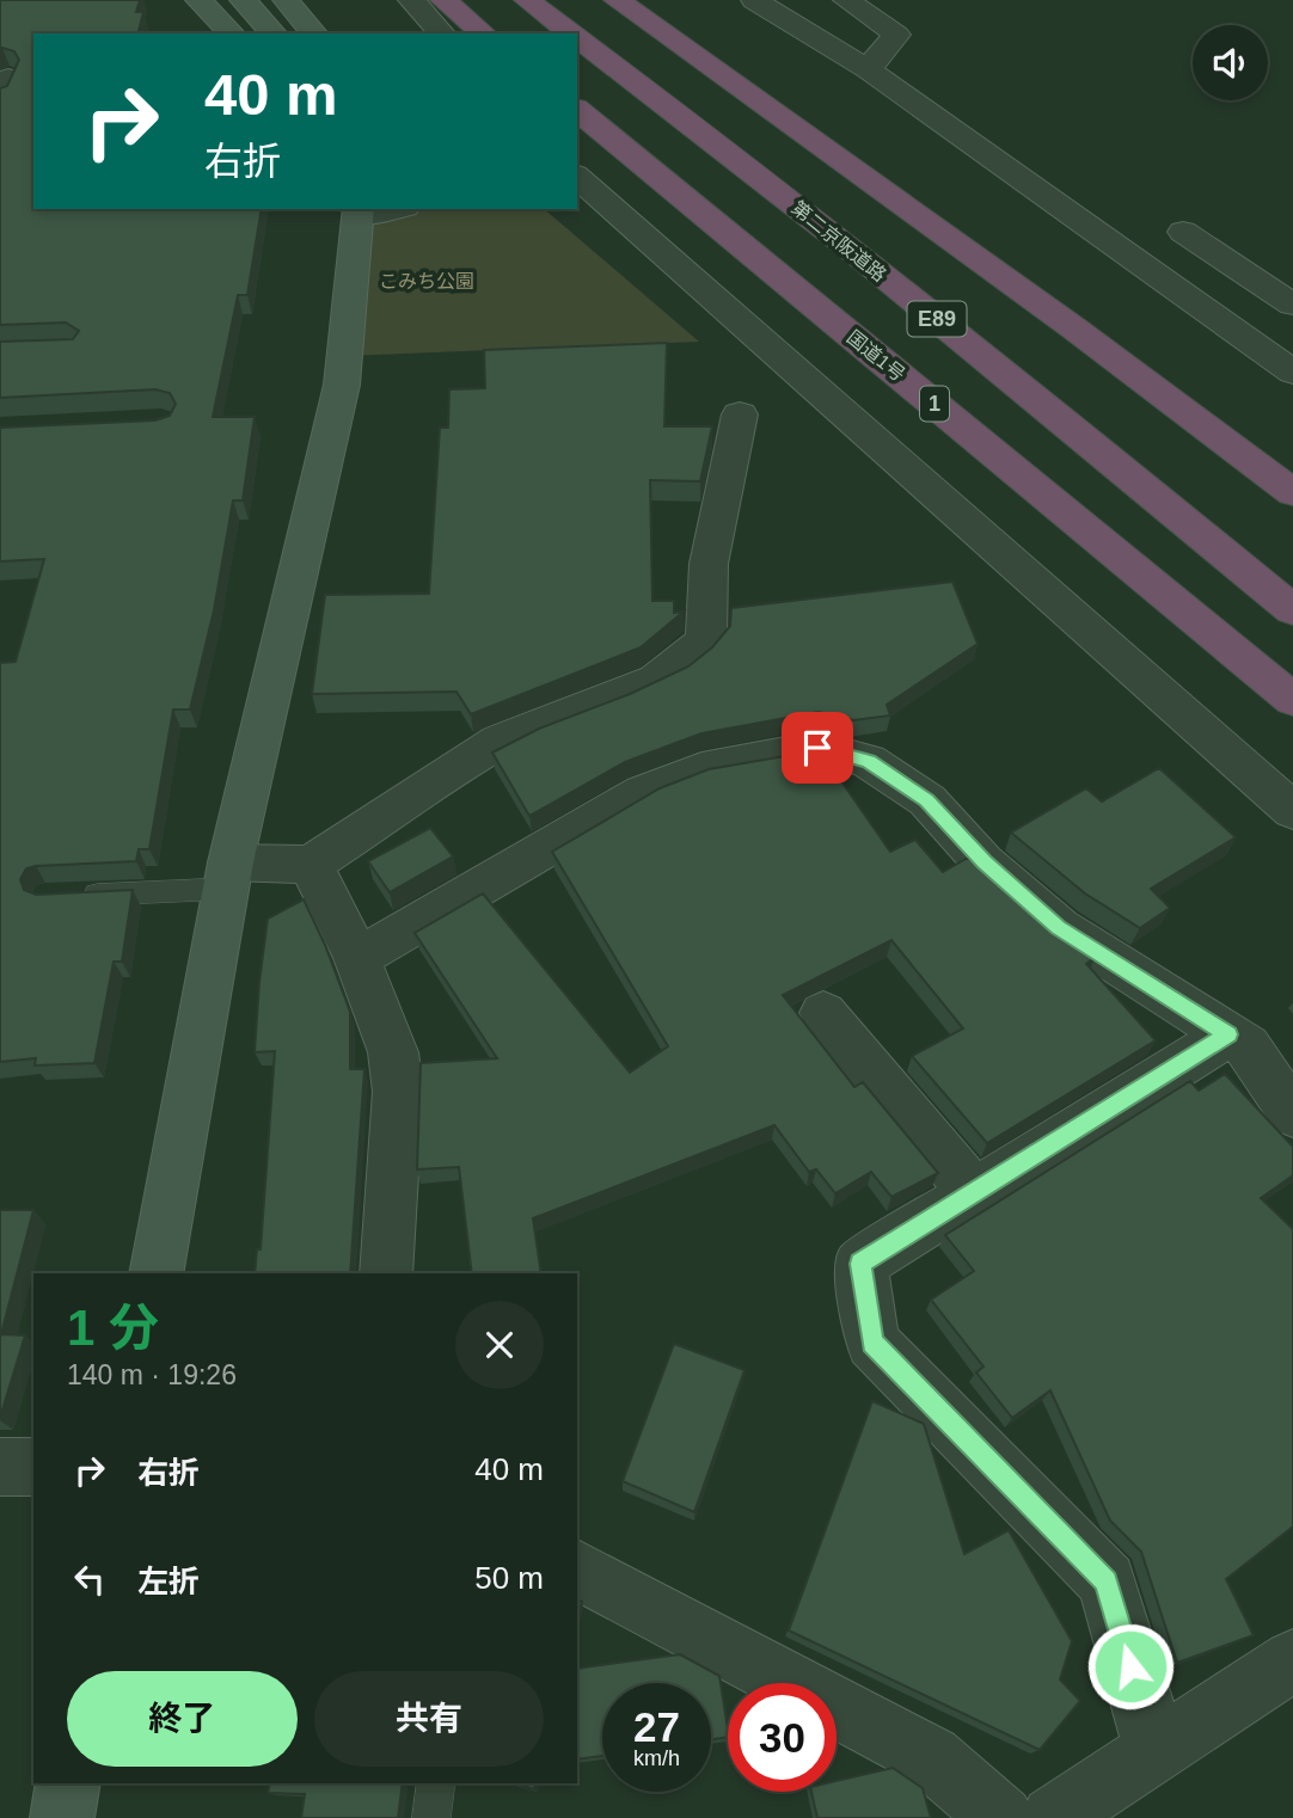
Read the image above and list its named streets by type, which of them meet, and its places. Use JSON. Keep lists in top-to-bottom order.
{
  "streets": {
    "highway": [
      "第二京阪道路",
      "E89",
      "国道1号",
      "1"
    ]
  },
  "parks": ["こみち公園"],
  "page": {
    "turn": ["40 m", "右折"],
    "heading": ["1 分", "140 m · 19:26"],
    "list": [
      {
        "name": "右折",
        "value": "40 m"
      },
      {
        "name": "左折",
        "value": "50 m"
      }
    ],
    "buttons": ["終了", "共有"],
    "speed": "27 km/h",
    "limit": "30"
  }
}
